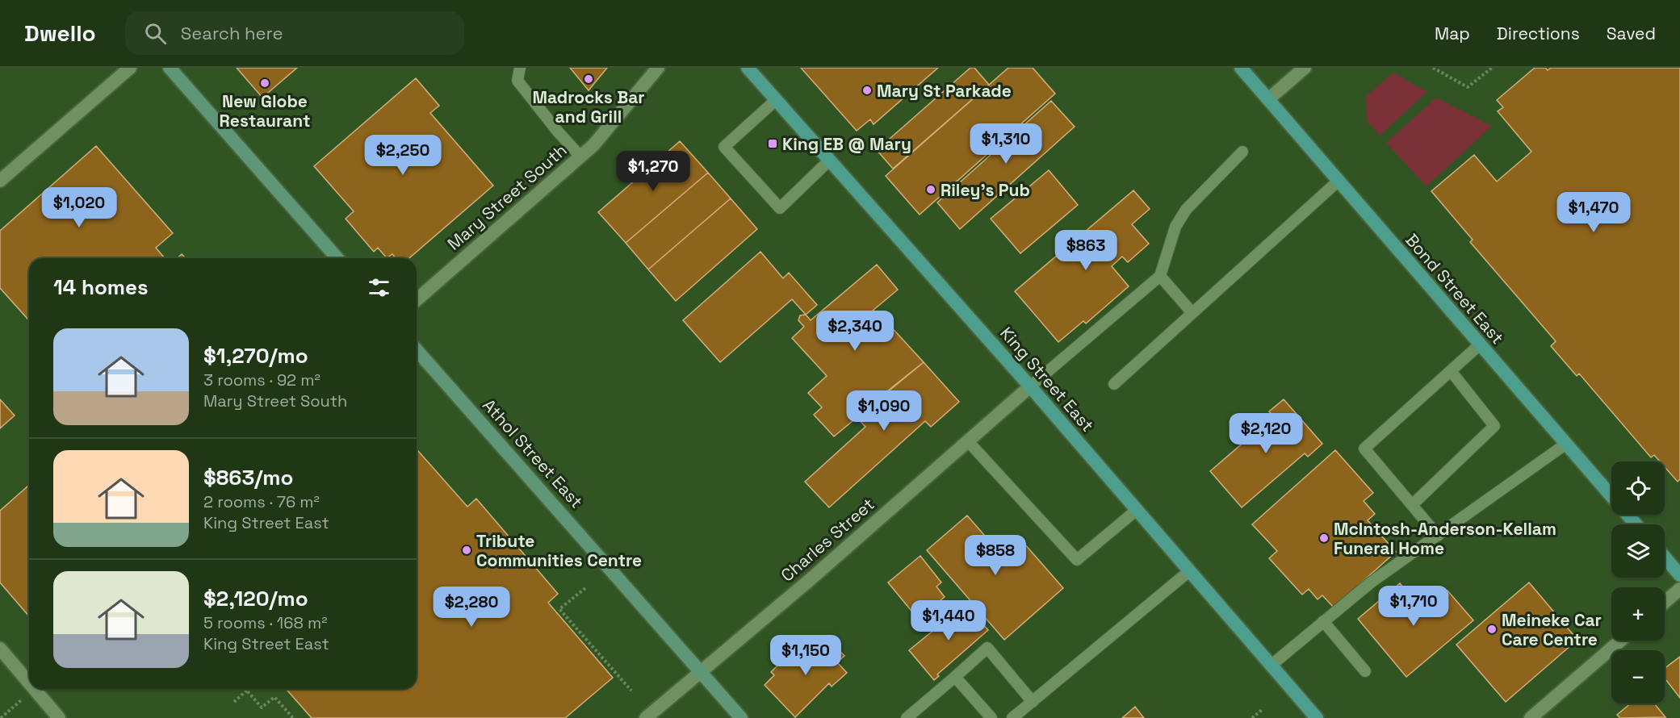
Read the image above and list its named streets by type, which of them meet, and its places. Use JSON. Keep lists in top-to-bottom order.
{
  "streets": {
    "main road": ["Bond Street East", "King Street East", "Athol Street East"],
    "street": ["Mary Street South", "Charles Street"]
  },
  "crossings": [
    ["King Street East", "Charles Street"],
    ["Athol Street East", "Charles Street"]
  ],
  "places": {
    "other": [
      "Madrocks Bar and Grill",
      "New Globe Restaurant",
      "Mary St Parkade",
      "Riley's Pub",
      "McIntosh-Anderson-Kellam Funeral Home",
      "Tribute Communities Centre",
      "Meineke Car Care Centre"
    ],
    "transit": ["King EB @ Mary"]
  },
  "page": {
    "header": "Dwello",
    "search": "Search here",
    "nav": ["Map", "Directions", "Saved"],
    "price": [
      "$1,310",
      "$2,250",
      "$1,270",
      "$1,020",
      "$1,470",
      "$863",
      "$2,340",
      "$1,090",
      "$2,120",
      "$858",
      "$1,710",
      "$2,280",
      "$1,440",
      "$1,150"
    ],
    "heading": "14 homes",
    "list": [
      {
        "name": "$1,270/mo",
        "note": "3 rooms · 92 m² · Mary Street South"
      },
      {
        "name": "$863/mo",
        "note": "2 rooms · 76 m² · King Street East"
      },
      {
        "name": "$2,120/mo",
        "note": "5 rooms · 168 m² · King Street East"
      }
    ],
    "map_buttons": ["+", "−"]
  }
}
